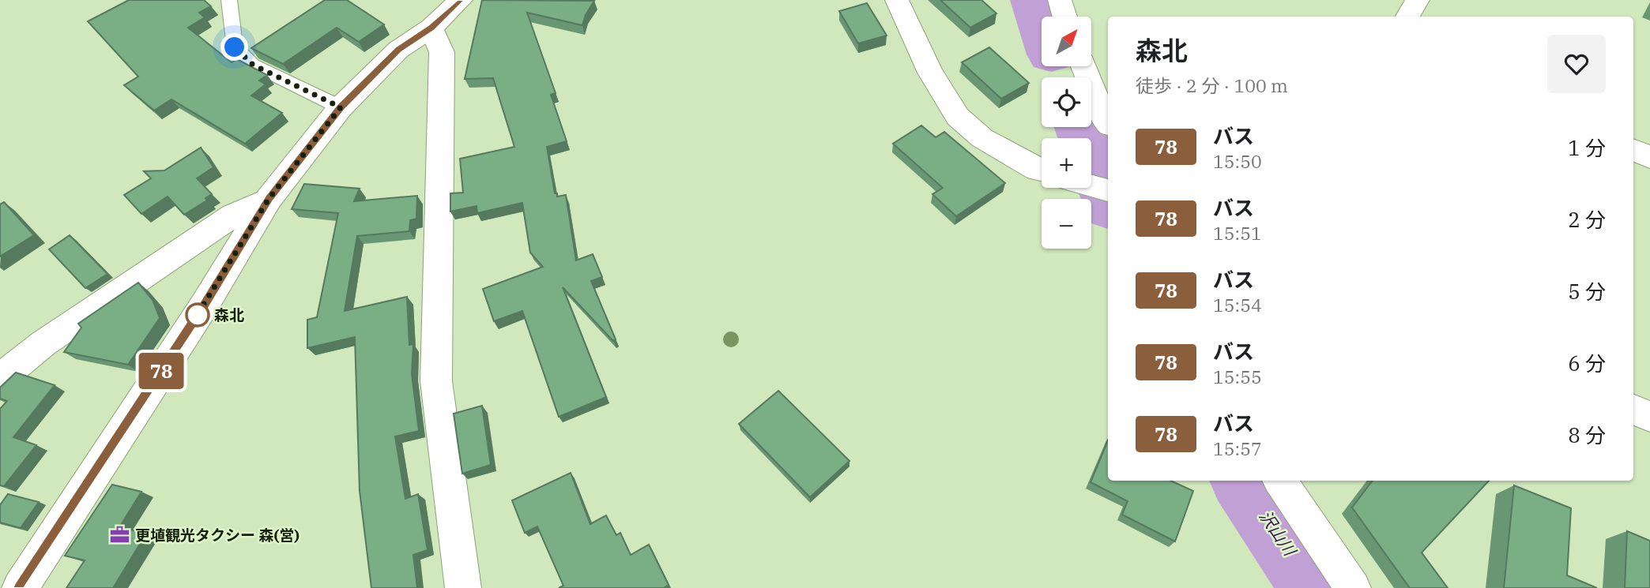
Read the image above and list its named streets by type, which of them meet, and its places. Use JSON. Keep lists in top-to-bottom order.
{
  "water": ["沢山川"],
  "places": {
    "other": ["森北"],
    "office": ["更埴観光タクシー 森(営)"]
  },
  "lines": ["bus line 78"],
  "north": "top right",
  "page": {
    "on_map": "78",
    "map_buttons": ["+", "−"],
    "heading": ["森北", "徒歩 · 2 分 · 100 m"],
    "list": [
      {
        "mark": "78",
        "name": "バス",
        "note": "15:50",
        "value": "1 分"
      },
      {
        "mark": "78",
        "name": "バス",
        "note": "15:51",
        "value": "2 分"
      },
      {
        "mark": "78",
        "name": "バス",
        "note": "15:54",
        "value": "5 分"
      },
      {
        "mark": "78",
        "name": "バス",
        "note": "15:55",
        "value": "6 分"
      },
      {
        "mark": "78",
        "name": "バス",
        "note": "15:57",
        "value": "8 分"
      }
    ]
  }
}
